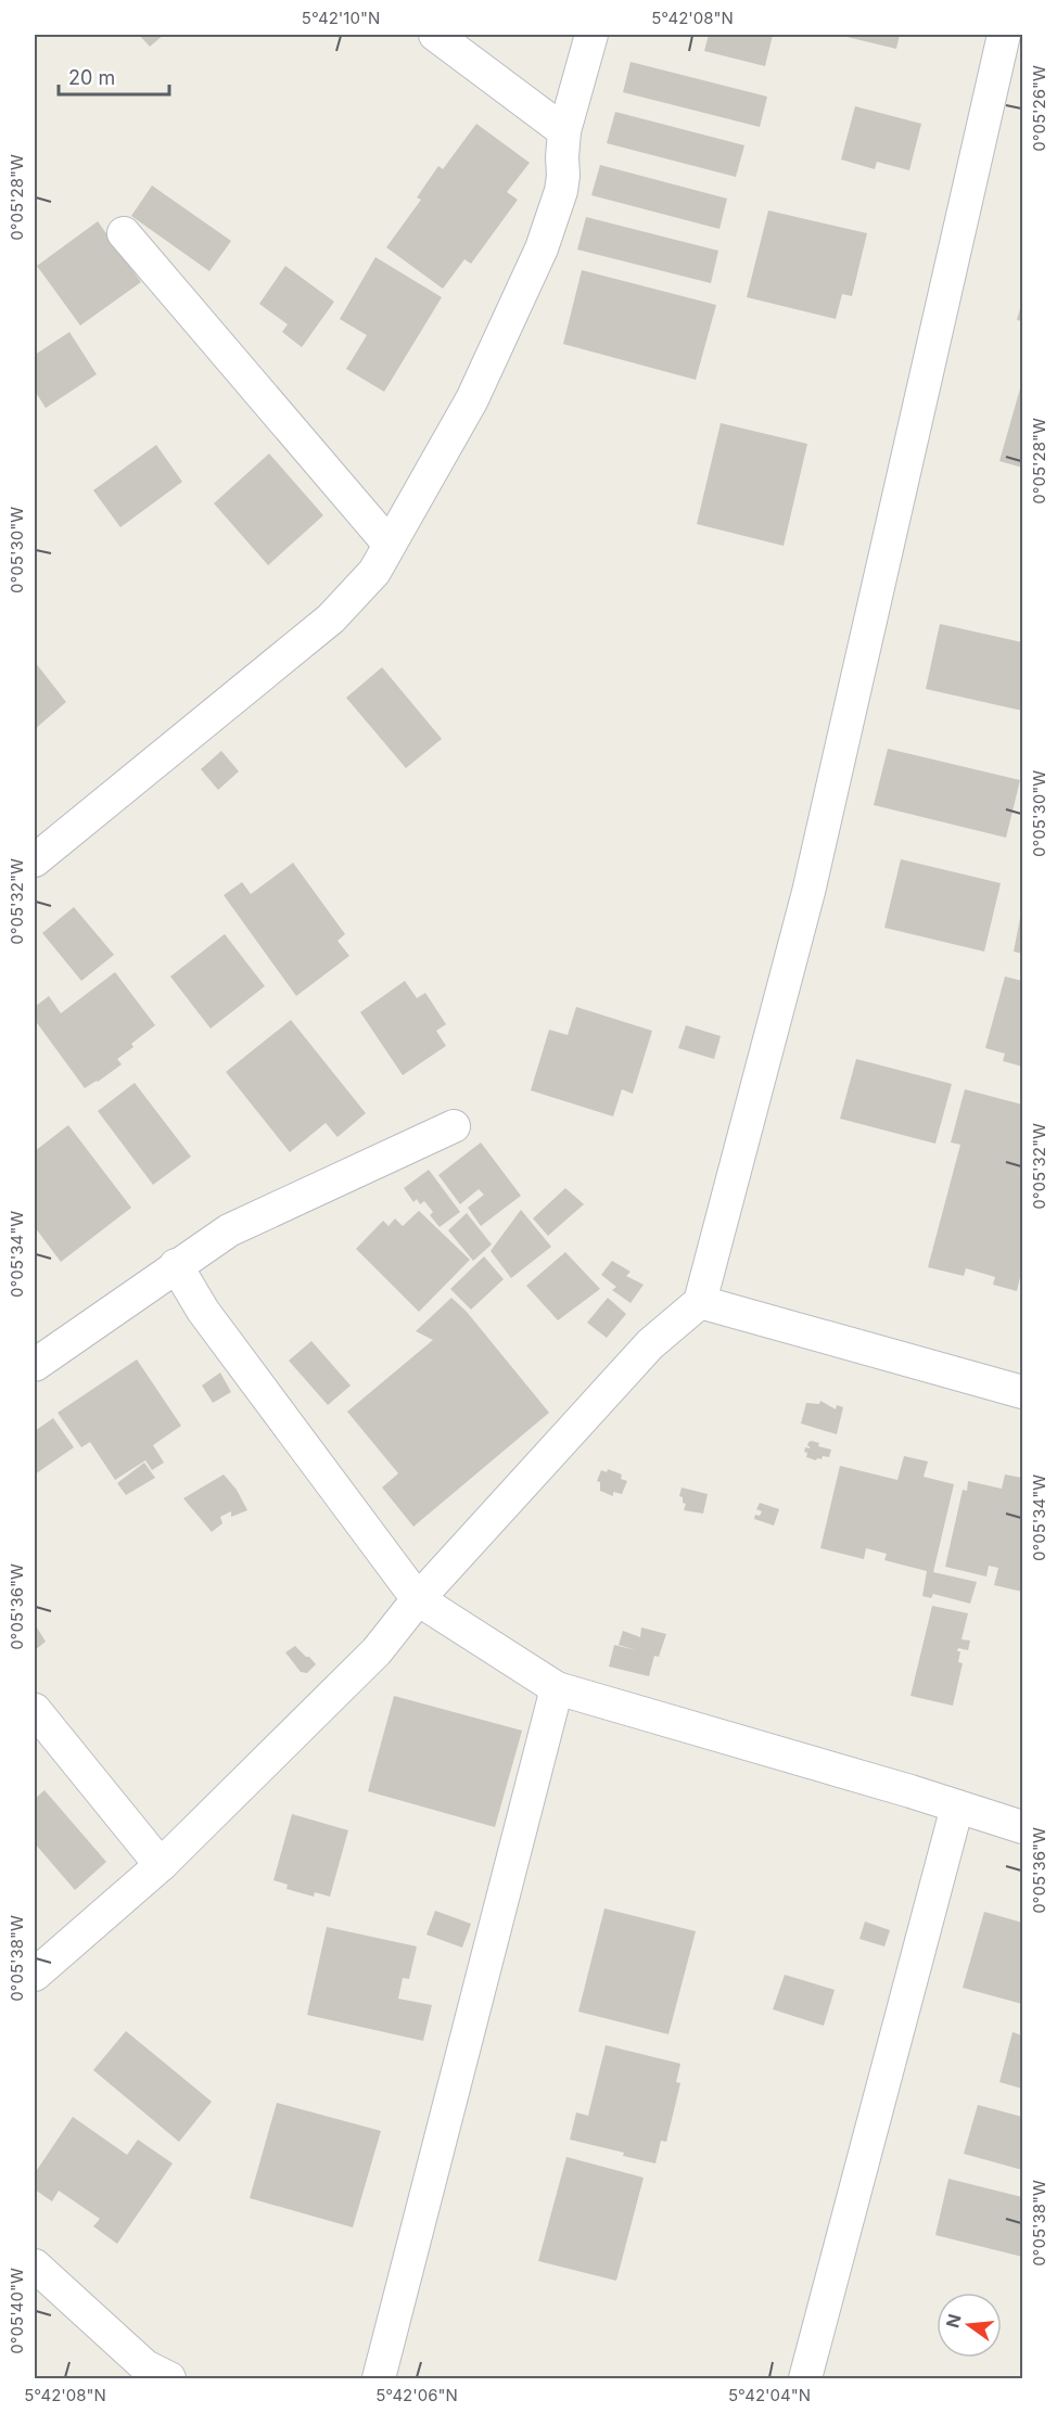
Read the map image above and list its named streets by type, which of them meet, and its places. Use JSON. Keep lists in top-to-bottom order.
{
  "scale_bar": "20 m",
  "north": "left",
  "coordinates": [
    "5°42'10\"N",
    "5°42'08\"N",
    "0°05'26\"W",
    "0°05'28\"W",
    "0°05'30\"W",
    "0°05'32\"W",
    "0°05'34\"W",
    "0°05'36\"W",
    "0°05'38\"W",
    "0°05'40\"W",
    "5°42'06\"N",
    "5°42'04\"N"
  ]
}
